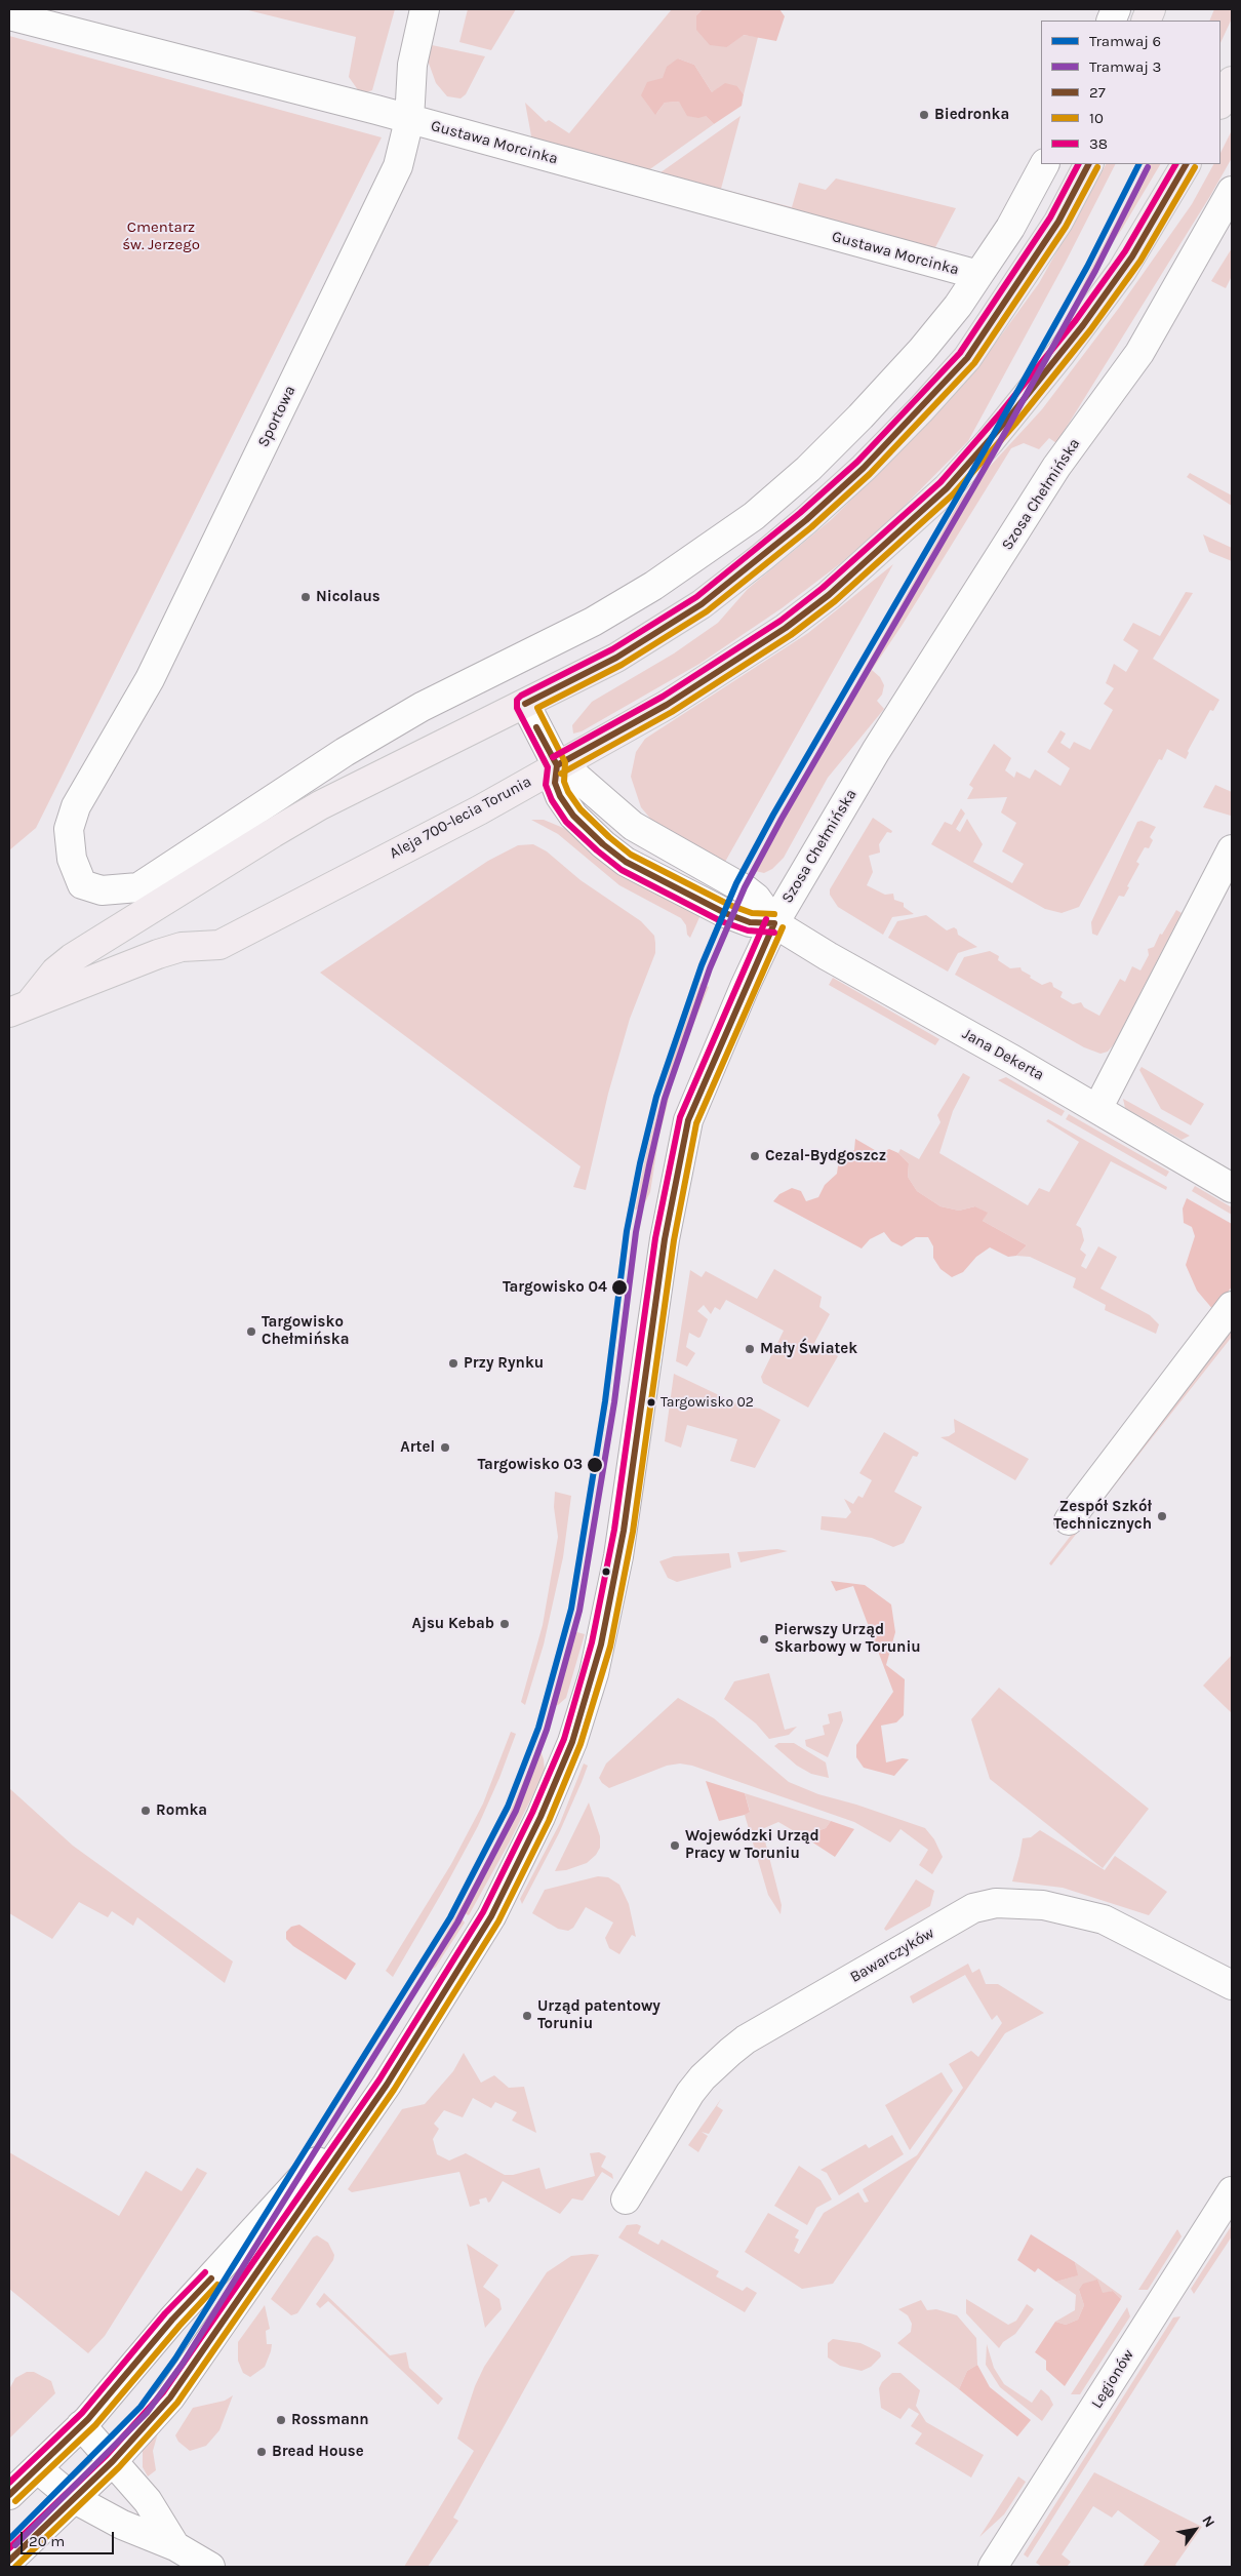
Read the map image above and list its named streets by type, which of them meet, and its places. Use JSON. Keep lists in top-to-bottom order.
{
  "streets": {
    "main road": ["Aleja 700-lecia Torunia"],
    "street": [
      "Gustawa Morcinka",
      "Sportowa",
      "Szosa Chełmińska",
      "Jana Dekerta",
      "Bawarczyków",
      "Legionów"
    ]
  },
  "crossings": [
    ["Gustawa Morcinka", "Sportowa"],
    ["Szosa Chełmińska", "Jana Dekerta"],
    ["Aleja 700-lecia Torunia", "Jana Dekerta"]
  ],
  "parks": ["Cmentarz św. Jerzego"],
  "places": [
    "Biedronka",
    "Nicolaus",
    "Cezal-Bydgoszcz",
    "Targowisko 04",
    "Targowisko Chełmińska",
    "Mały Światek",
    "Przy Rynku",
    "Targowisko 02",
    "Artel",
    "Targowisko 03",
    "Zespół Szkół Technicznych",
    "Ajsu Kebab",
    "Pierwszy Urząd Skarbowy w Toruniu",
    "Romka",
    "Wojewódzki Urząd Pracy w Toruniu",
    "Urząd patentowy Toruniu",
    "Rossmann",
    "Bread House"
  ],
  "lines": [
    "tram line 6",
    "transit line 27",
    "transit line 38",
    "tram line 3",
    "transit line 10"
  ],
  "legend": [
    "Tramwaj 6",
    "Tramwaj 3",
    "27",
    "10",
    "38"
  ],
  "scale_bar": "20 m",
  "north": "top right"
}
